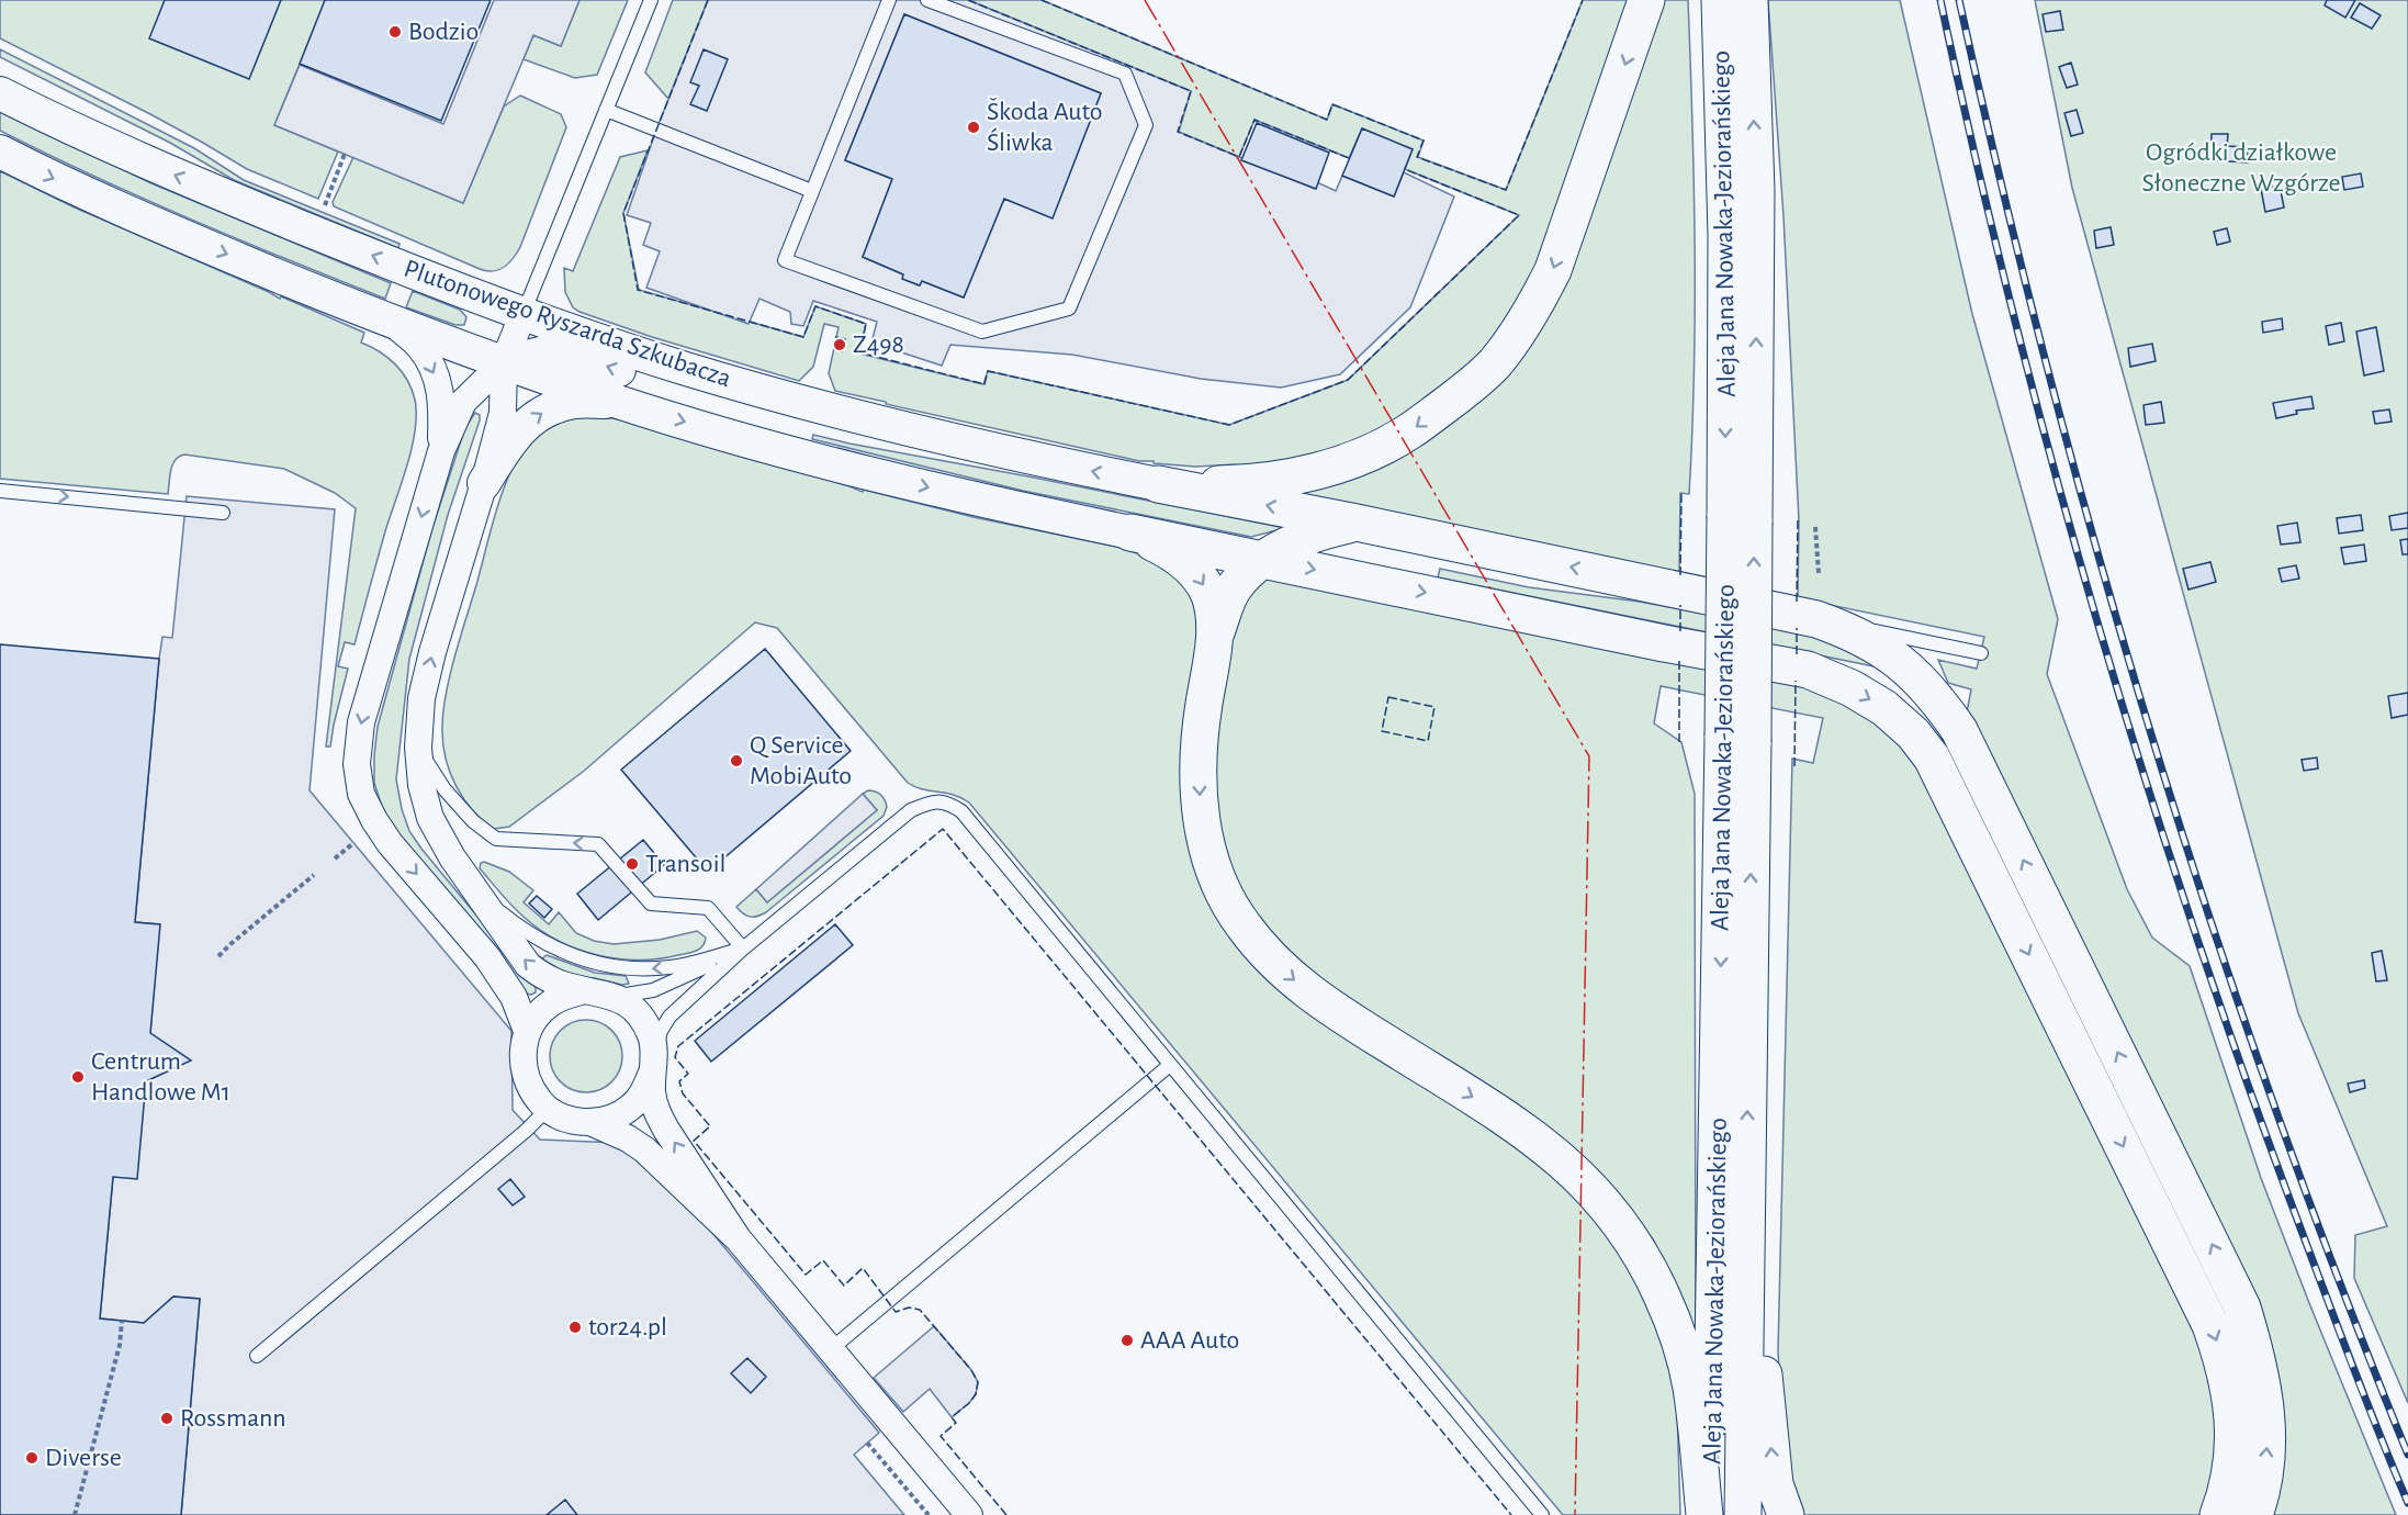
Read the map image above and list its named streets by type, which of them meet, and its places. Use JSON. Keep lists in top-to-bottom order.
{
  "streets": {
    "main road": ["Aleja Jana Nowaka-Jeziorańskiego"],
    "street": ["Plutonowego Ryszarda Szkubacza"]
  },
  "parks": ["Ogródki działkowe Słoneczne Wzgórze"],
  "places": [
    "Bodzio",
    "Škoda Auto Śliwka",
    "Z498",
    "Q Service MobiAuto",
    "Transoil",
    "Centrum Handlowe M1",
    "tor24.pl",
    "AAA Auto",
    "Rossmann",
    "Diverse"
  ]
}
